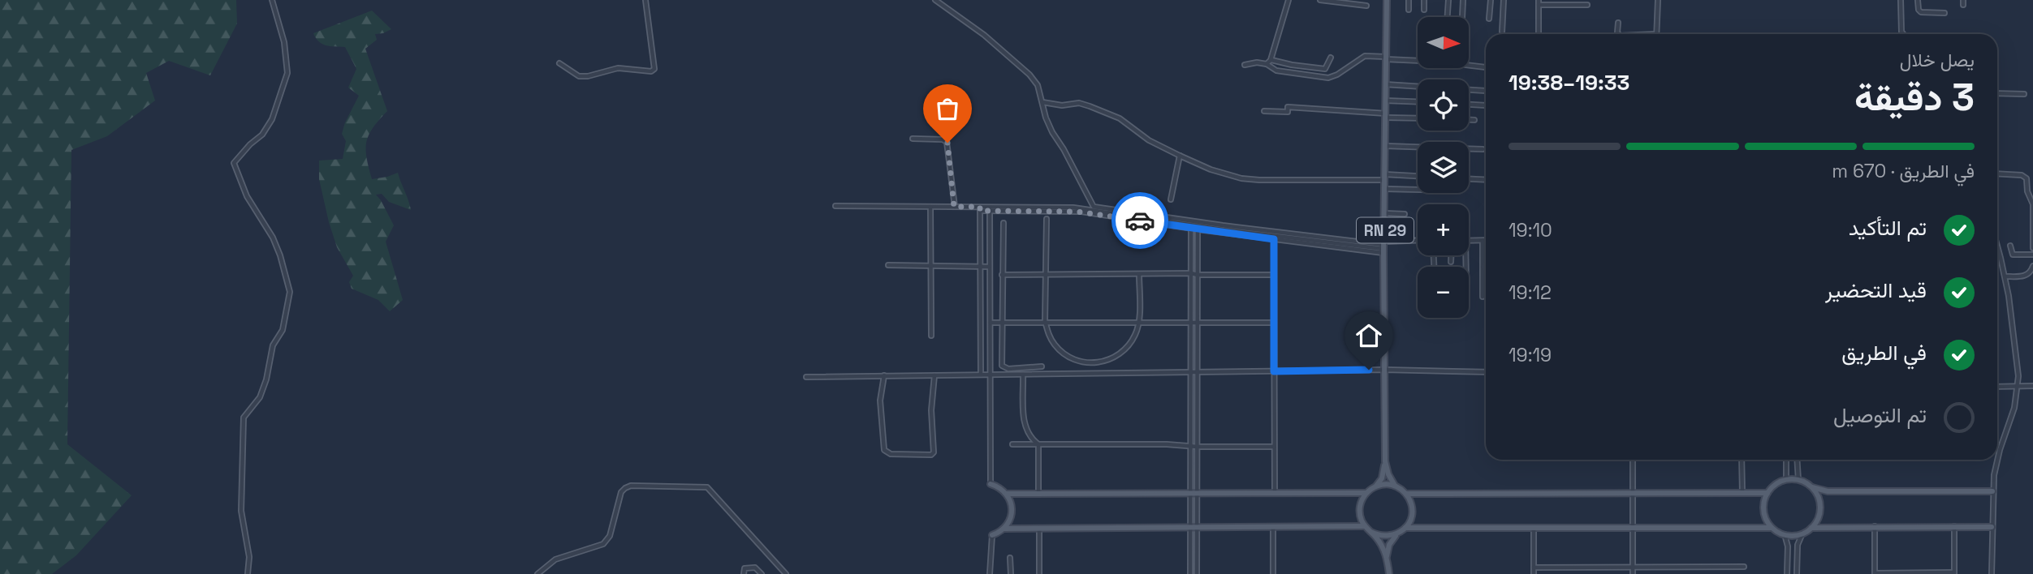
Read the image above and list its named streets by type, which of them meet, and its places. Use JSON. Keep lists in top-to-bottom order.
{
  "streets": {
    "main road": ["RN 29"]
  },
  "north": "right",
  "page": {
    "map_buttons": ["+", "−"],
    "heading": ["3 دقيقة", "يصل خلال", "19:33–19:38"],
    "bar": "في الطريق · 670 m",
    "list": [
      ["تم التأكيد", "19:10"],
      ["قيد التحضير", "19:12"],
      ["في الطريق", "19:19"],
      "تم التوصيل"
    ]
  }
}
